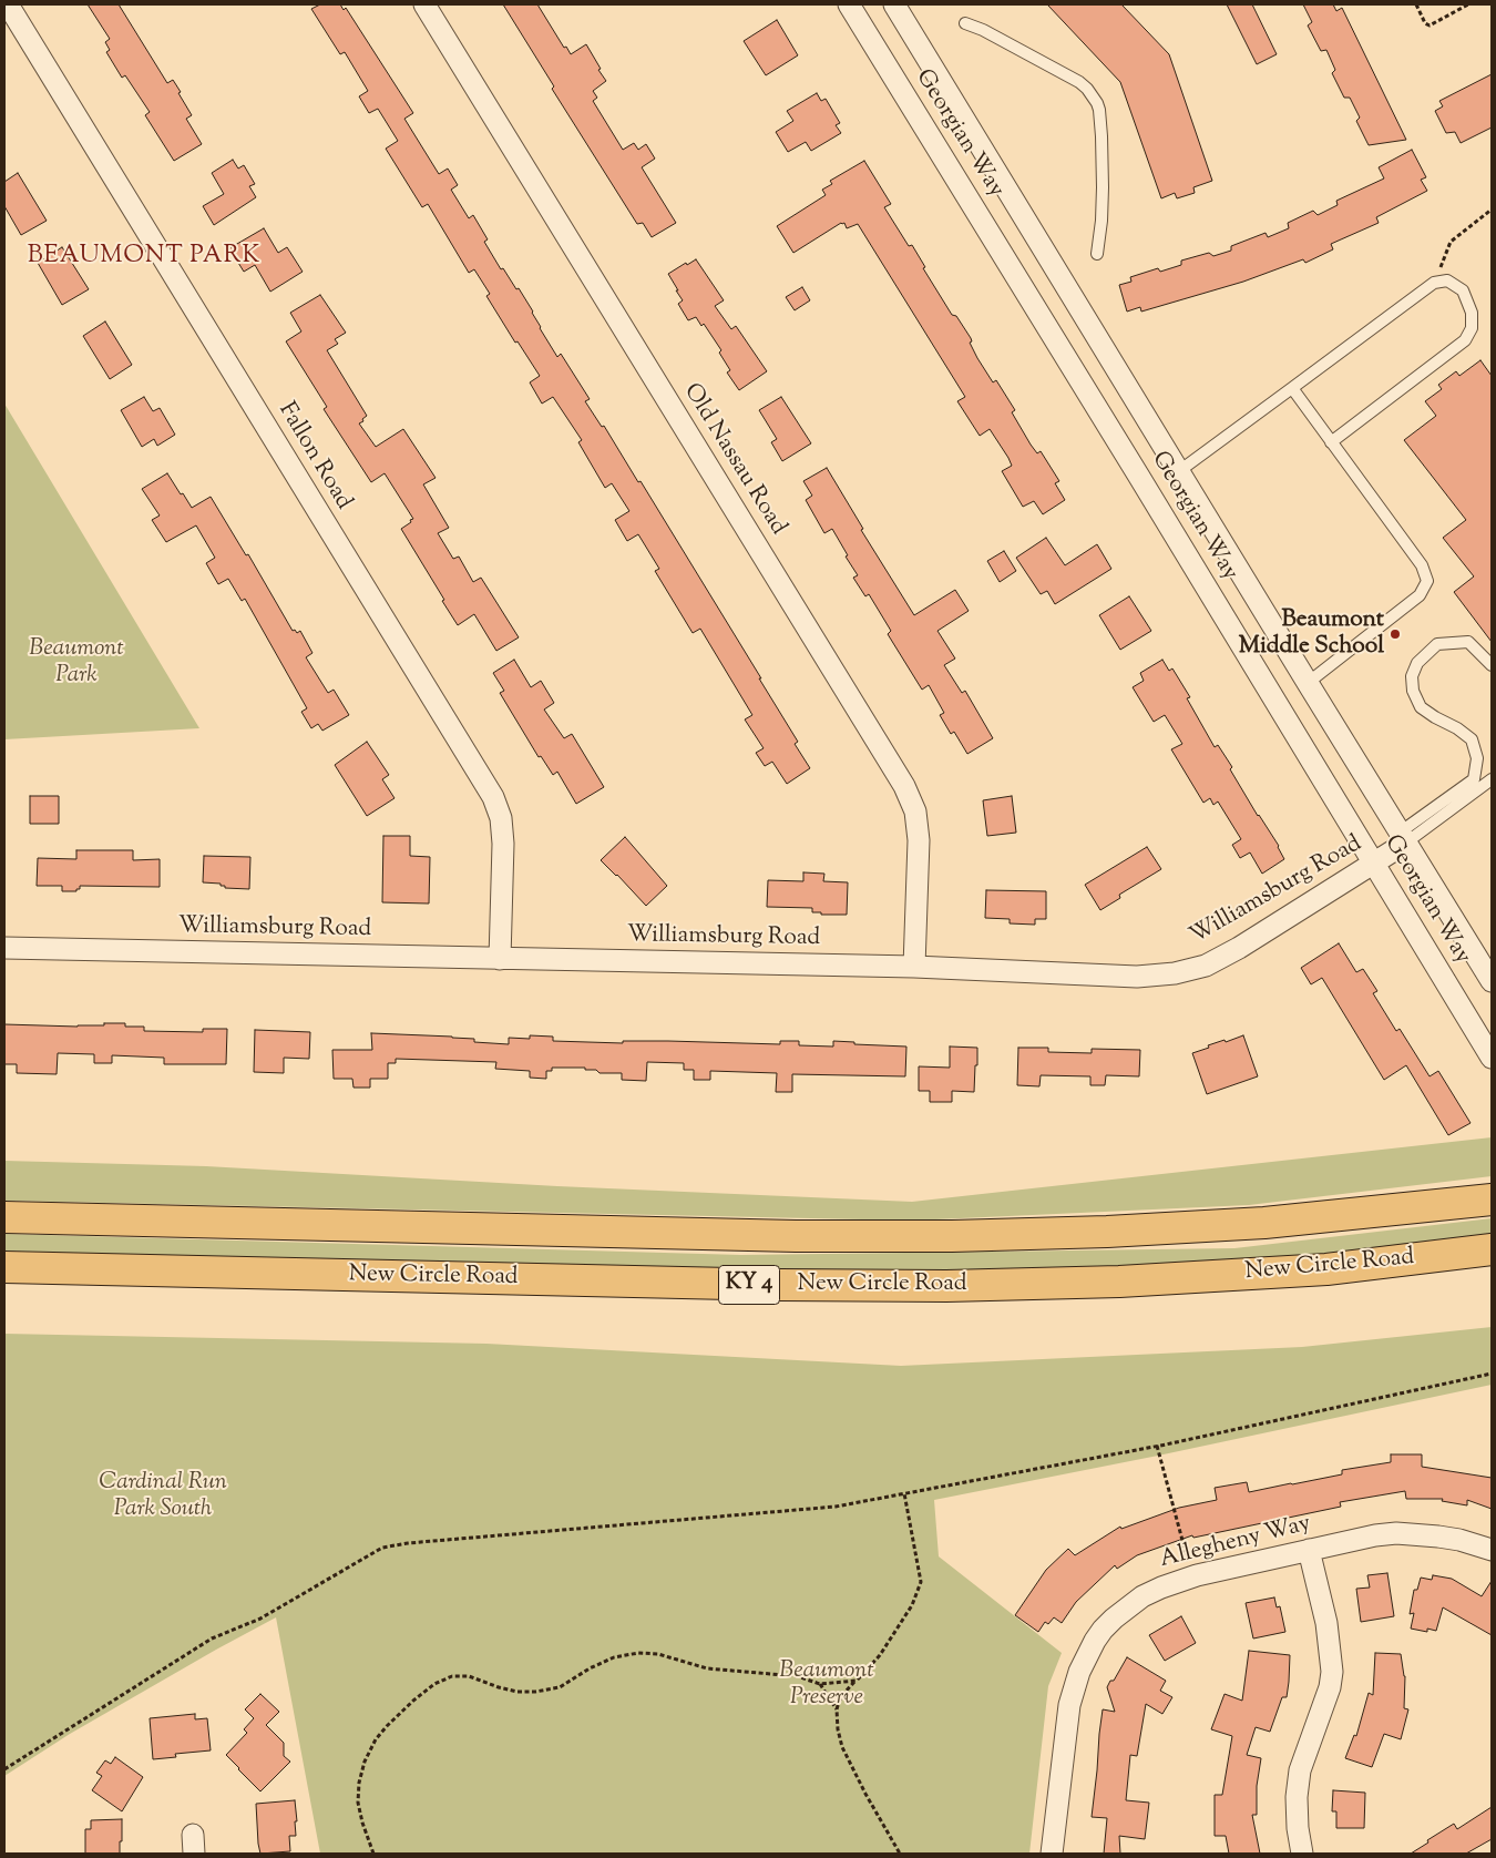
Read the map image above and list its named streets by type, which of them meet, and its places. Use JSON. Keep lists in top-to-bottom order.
{
  "streets": {
    "highway": ["New Circle Road", "KY 4"],
    "street": [
      "Georgian Way",
      "Fallon Road",
      "Old Nassau Road",
      "Williamsburg Road",
      "Allegheny Way"
    ]
  },
  "crossings": [
    ["Georgian Way", "Williamsburg Road"],
    ["Fallon Road", "Williamsburg Road"],
    ["Old Nassau Road", "Williamsburg Road"]
  ],
  "districts": ["BEAUMONT PARK"],
  "parks": ["Beaumont Park", "Cardinal Run Park South", "Beaumont Preserve"],
  "places": ["Beaumont Middle School"]
}
